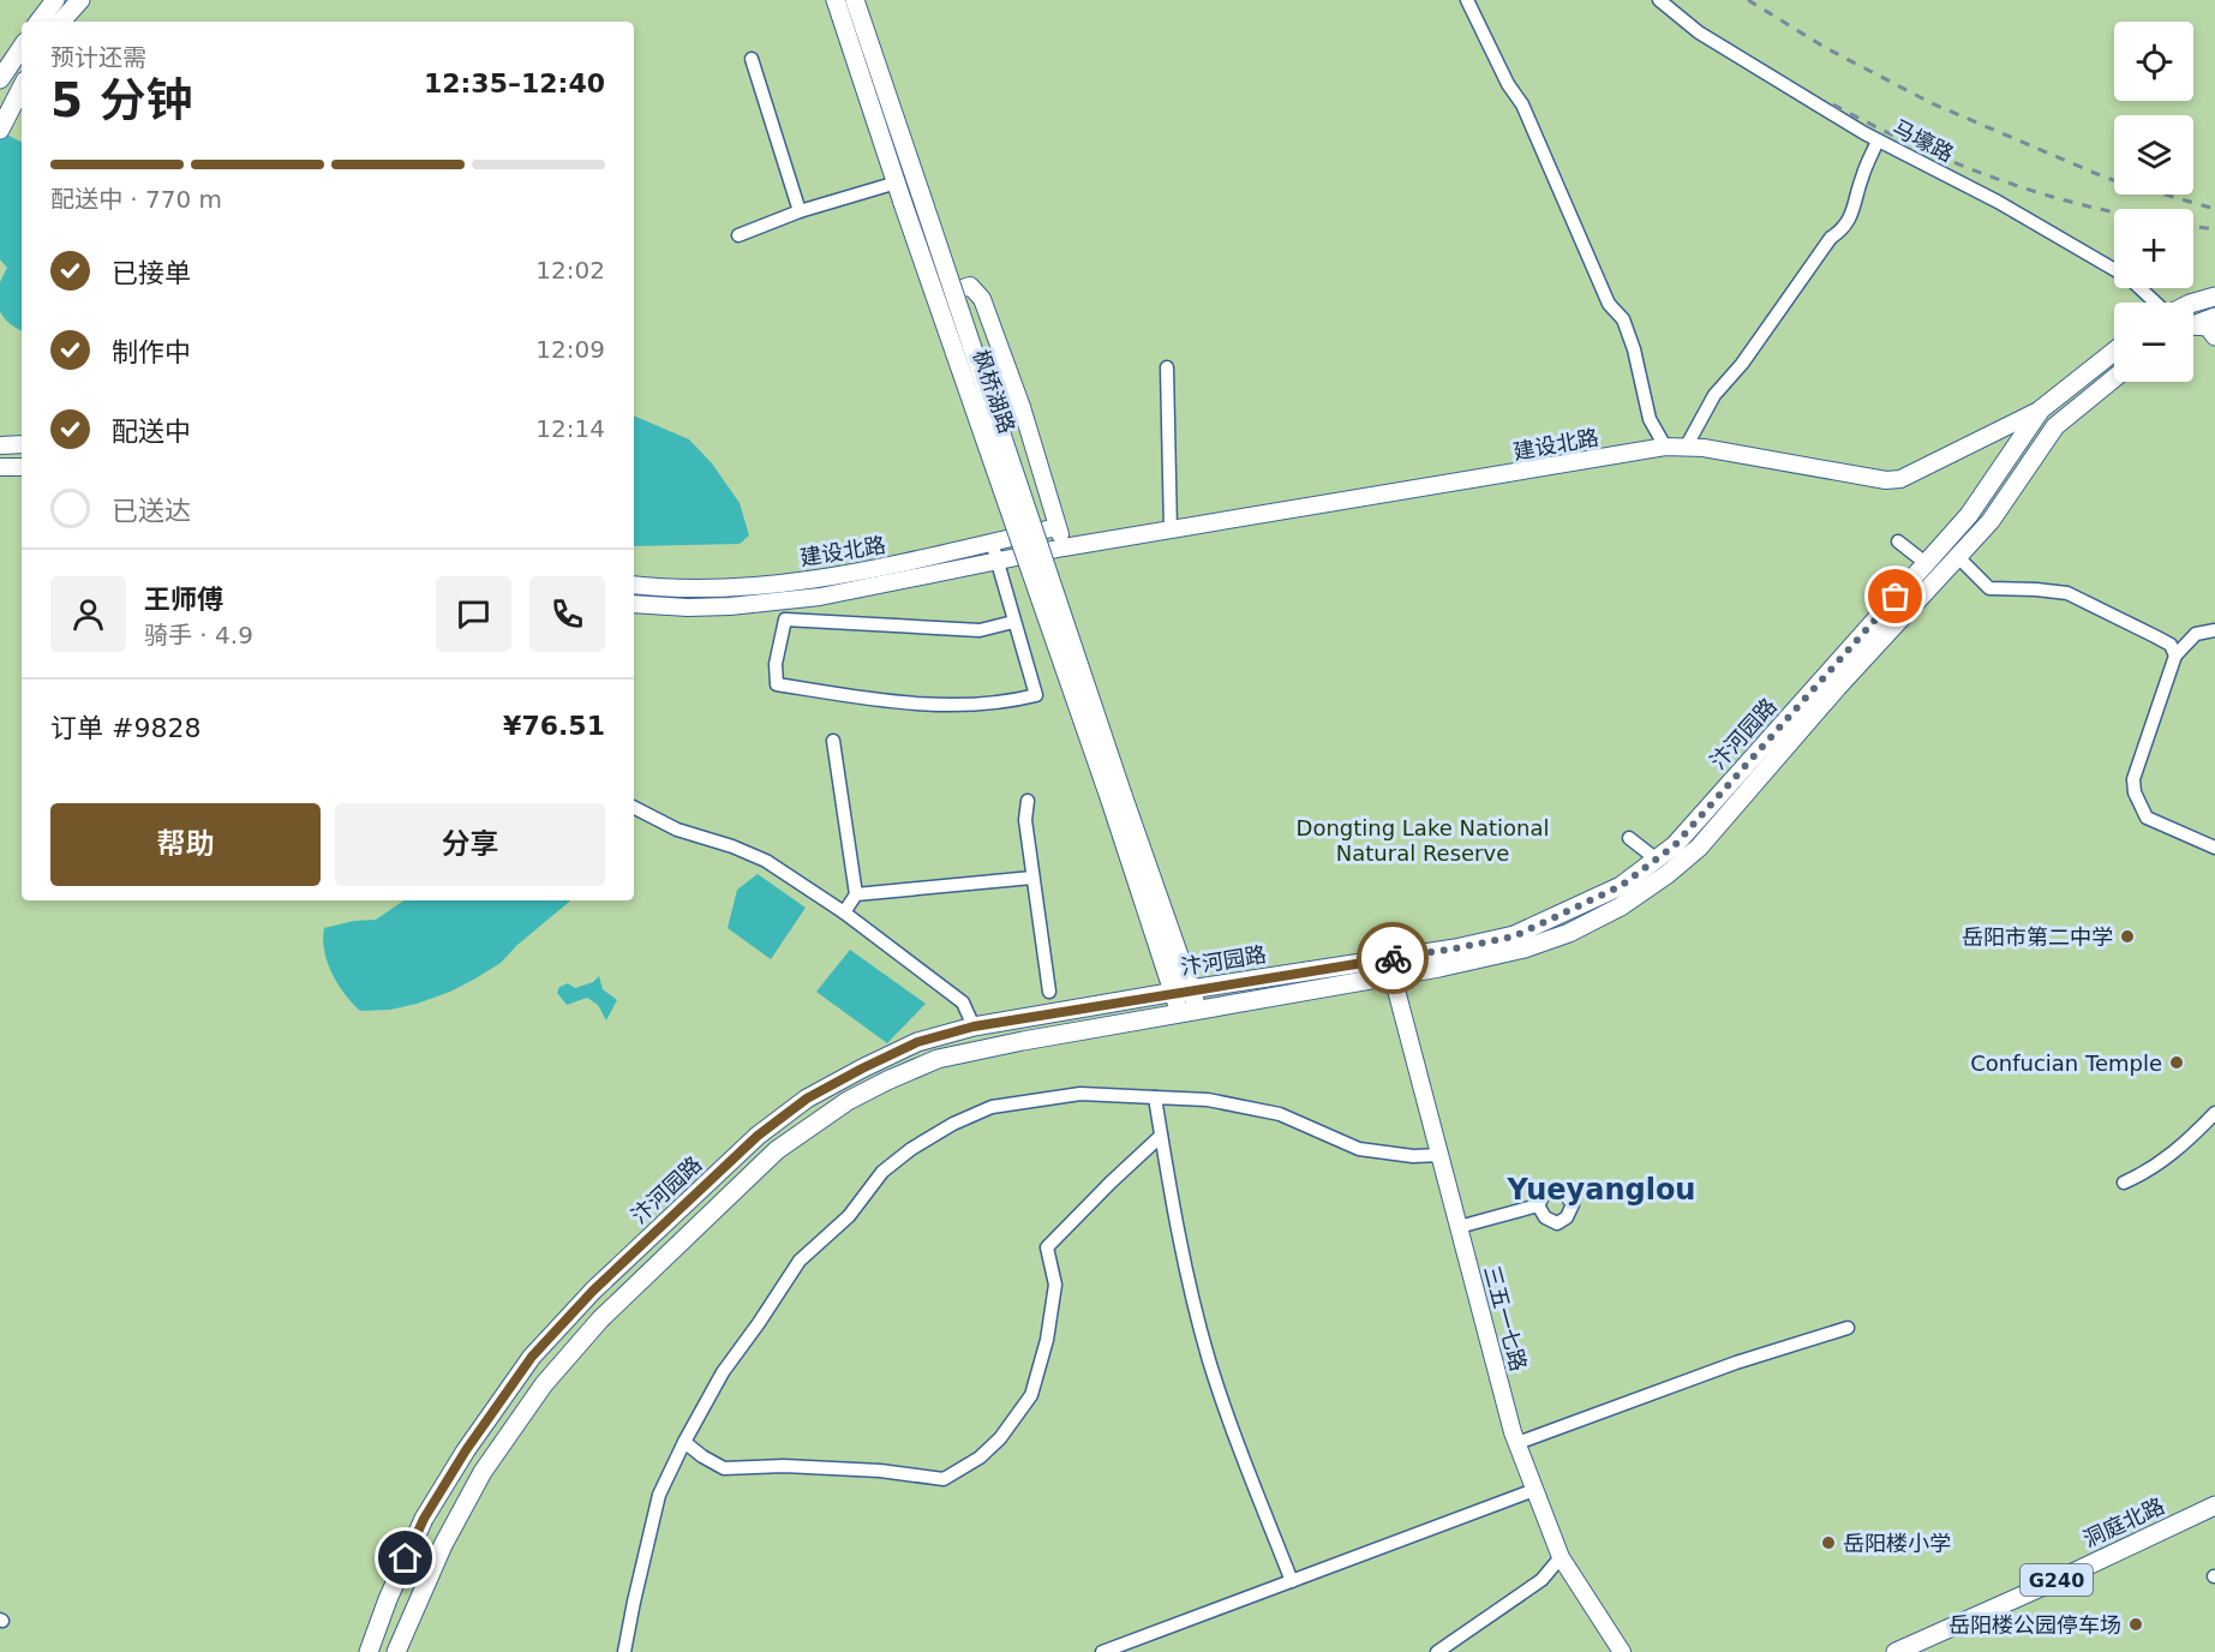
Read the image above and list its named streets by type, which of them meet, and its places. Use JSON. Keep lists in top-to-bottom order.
{
  "streets": {
    "main road": [
      "枫桥湖路",
      "建设北路",
      "汴河园路",
      "三五一七路",
      "洞庭北路",
      "G240"
    ],
    "street": ["马壕路"]
  },
  "crossings": [
    ["建设北路", "汴河园路"],
    ["汴河园路", "三五一七路"]
  ],
  "districts": ["Yueyanglou"],
  "parks": ["Dongting Lake National Natural Reserve"],
  "places": [
    "岳阳市第二中学",
    "Confucian Temple",
    "岳阳楼小学",
    "岳阳楼公园停车场"
  ],
  "page": {
    "map_buttons": ["+", "−"],
    "heading": ["5 分钟", "预计还需", "12:35–12:40"],
    "panel": [
      "王师傅",
      "骑手 · 4.9",
      "订单 #9828",
      "¥76.51"
    ],
    "bar": "配送中 · 770 m",
    "list": [
      ["已接单", "12:02"],
      ["制作中", "12:09"],
      ["配送中", "12:14"],
      "已送达"
    ],
    "buttons": ["帮助", "分享"]
  }
}
